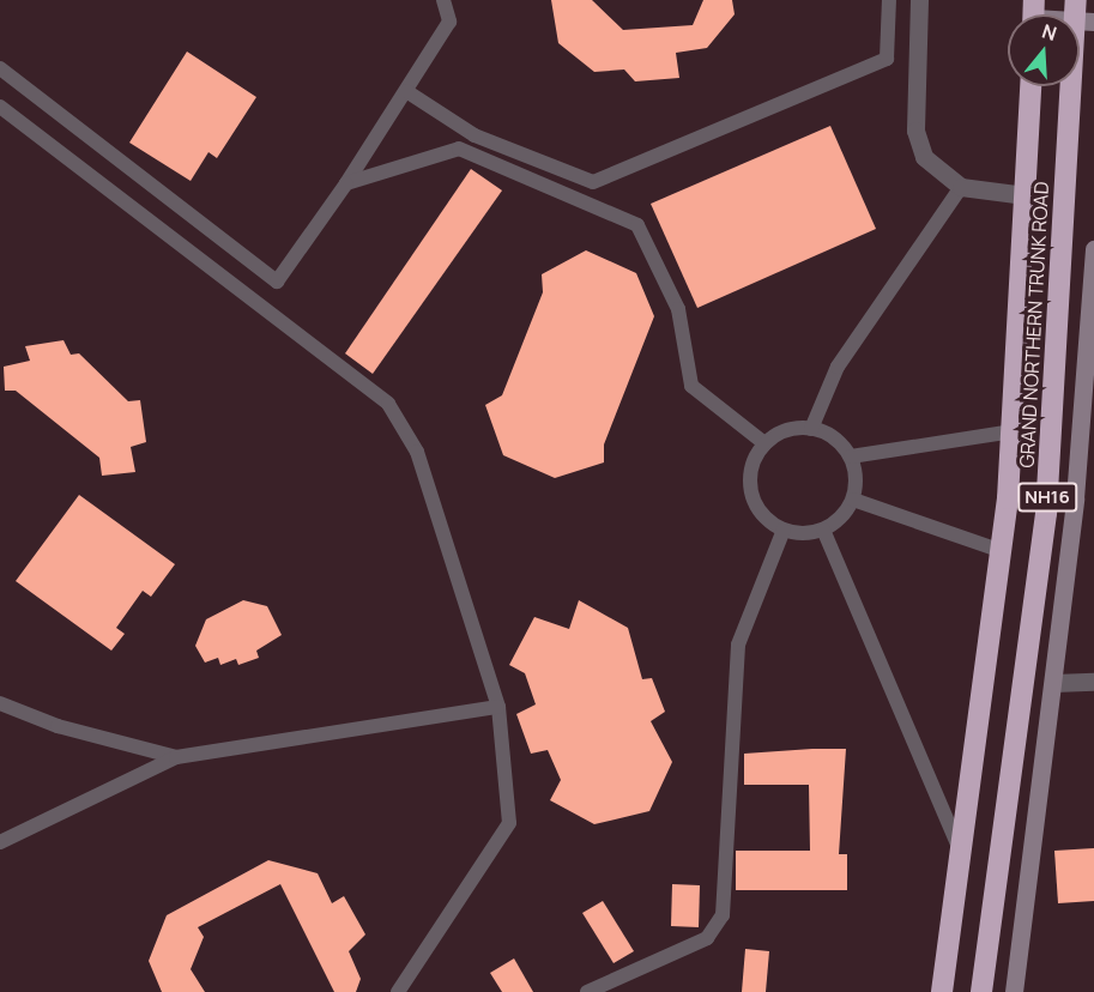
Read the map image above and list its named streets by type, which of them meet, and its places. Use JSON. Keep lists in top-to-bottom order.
{
  "streets": {
    "highway": ["GRAND NORTHERN TRUNK ROAD", "NH16"]
  },
  "north": "top"
}
